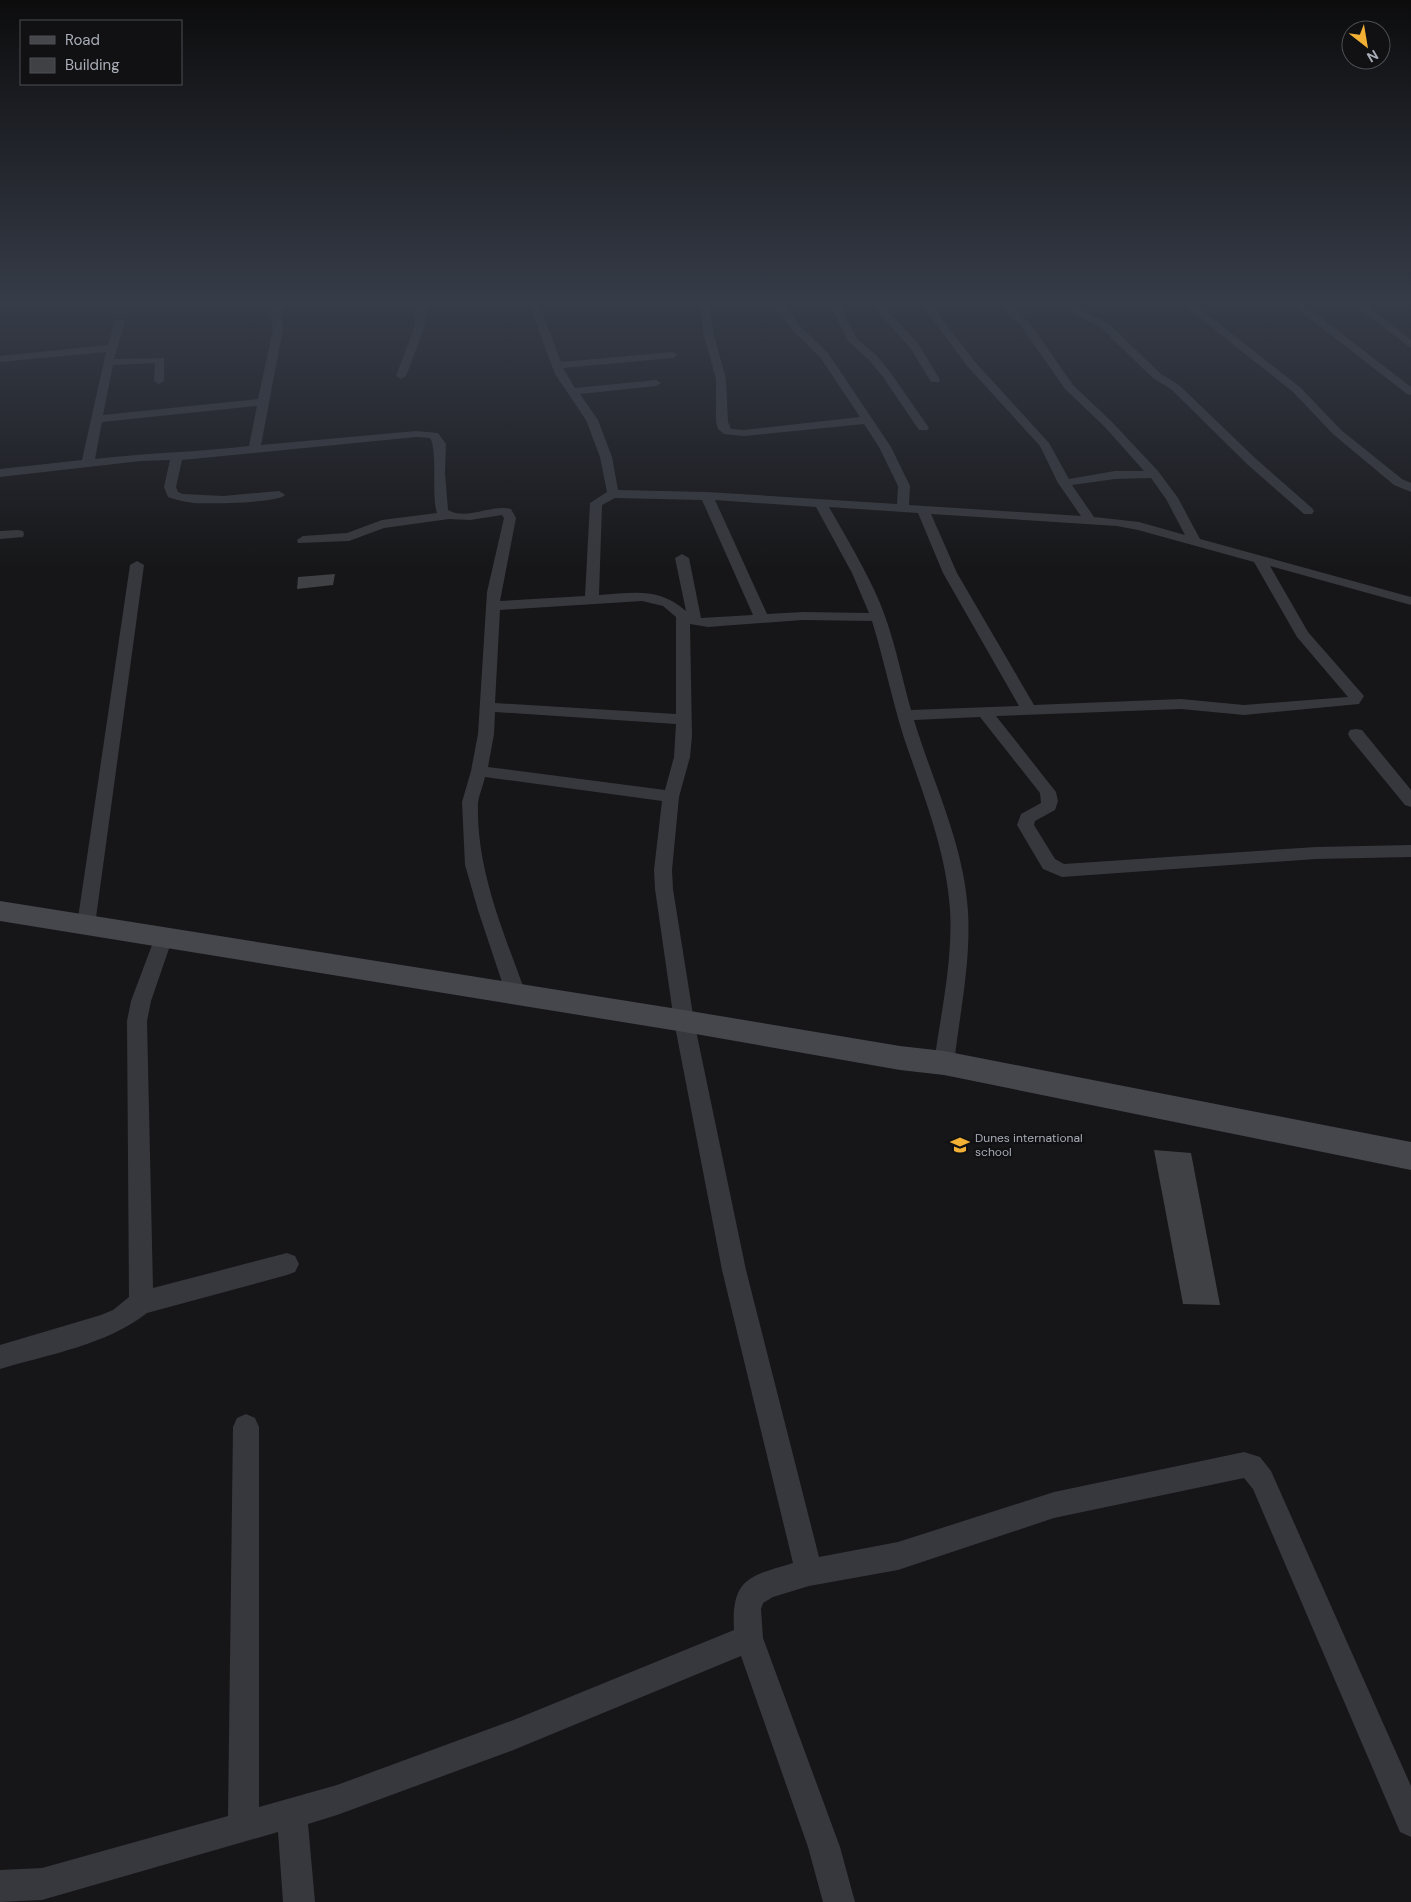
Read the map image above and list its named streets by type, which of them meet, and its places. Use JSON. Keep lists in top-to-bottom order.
{
  "places": {
    "school or university": ["Dunes international school"]
  },
  "legend": ["Road", "Building"],
  "north": "bottom right"
}
